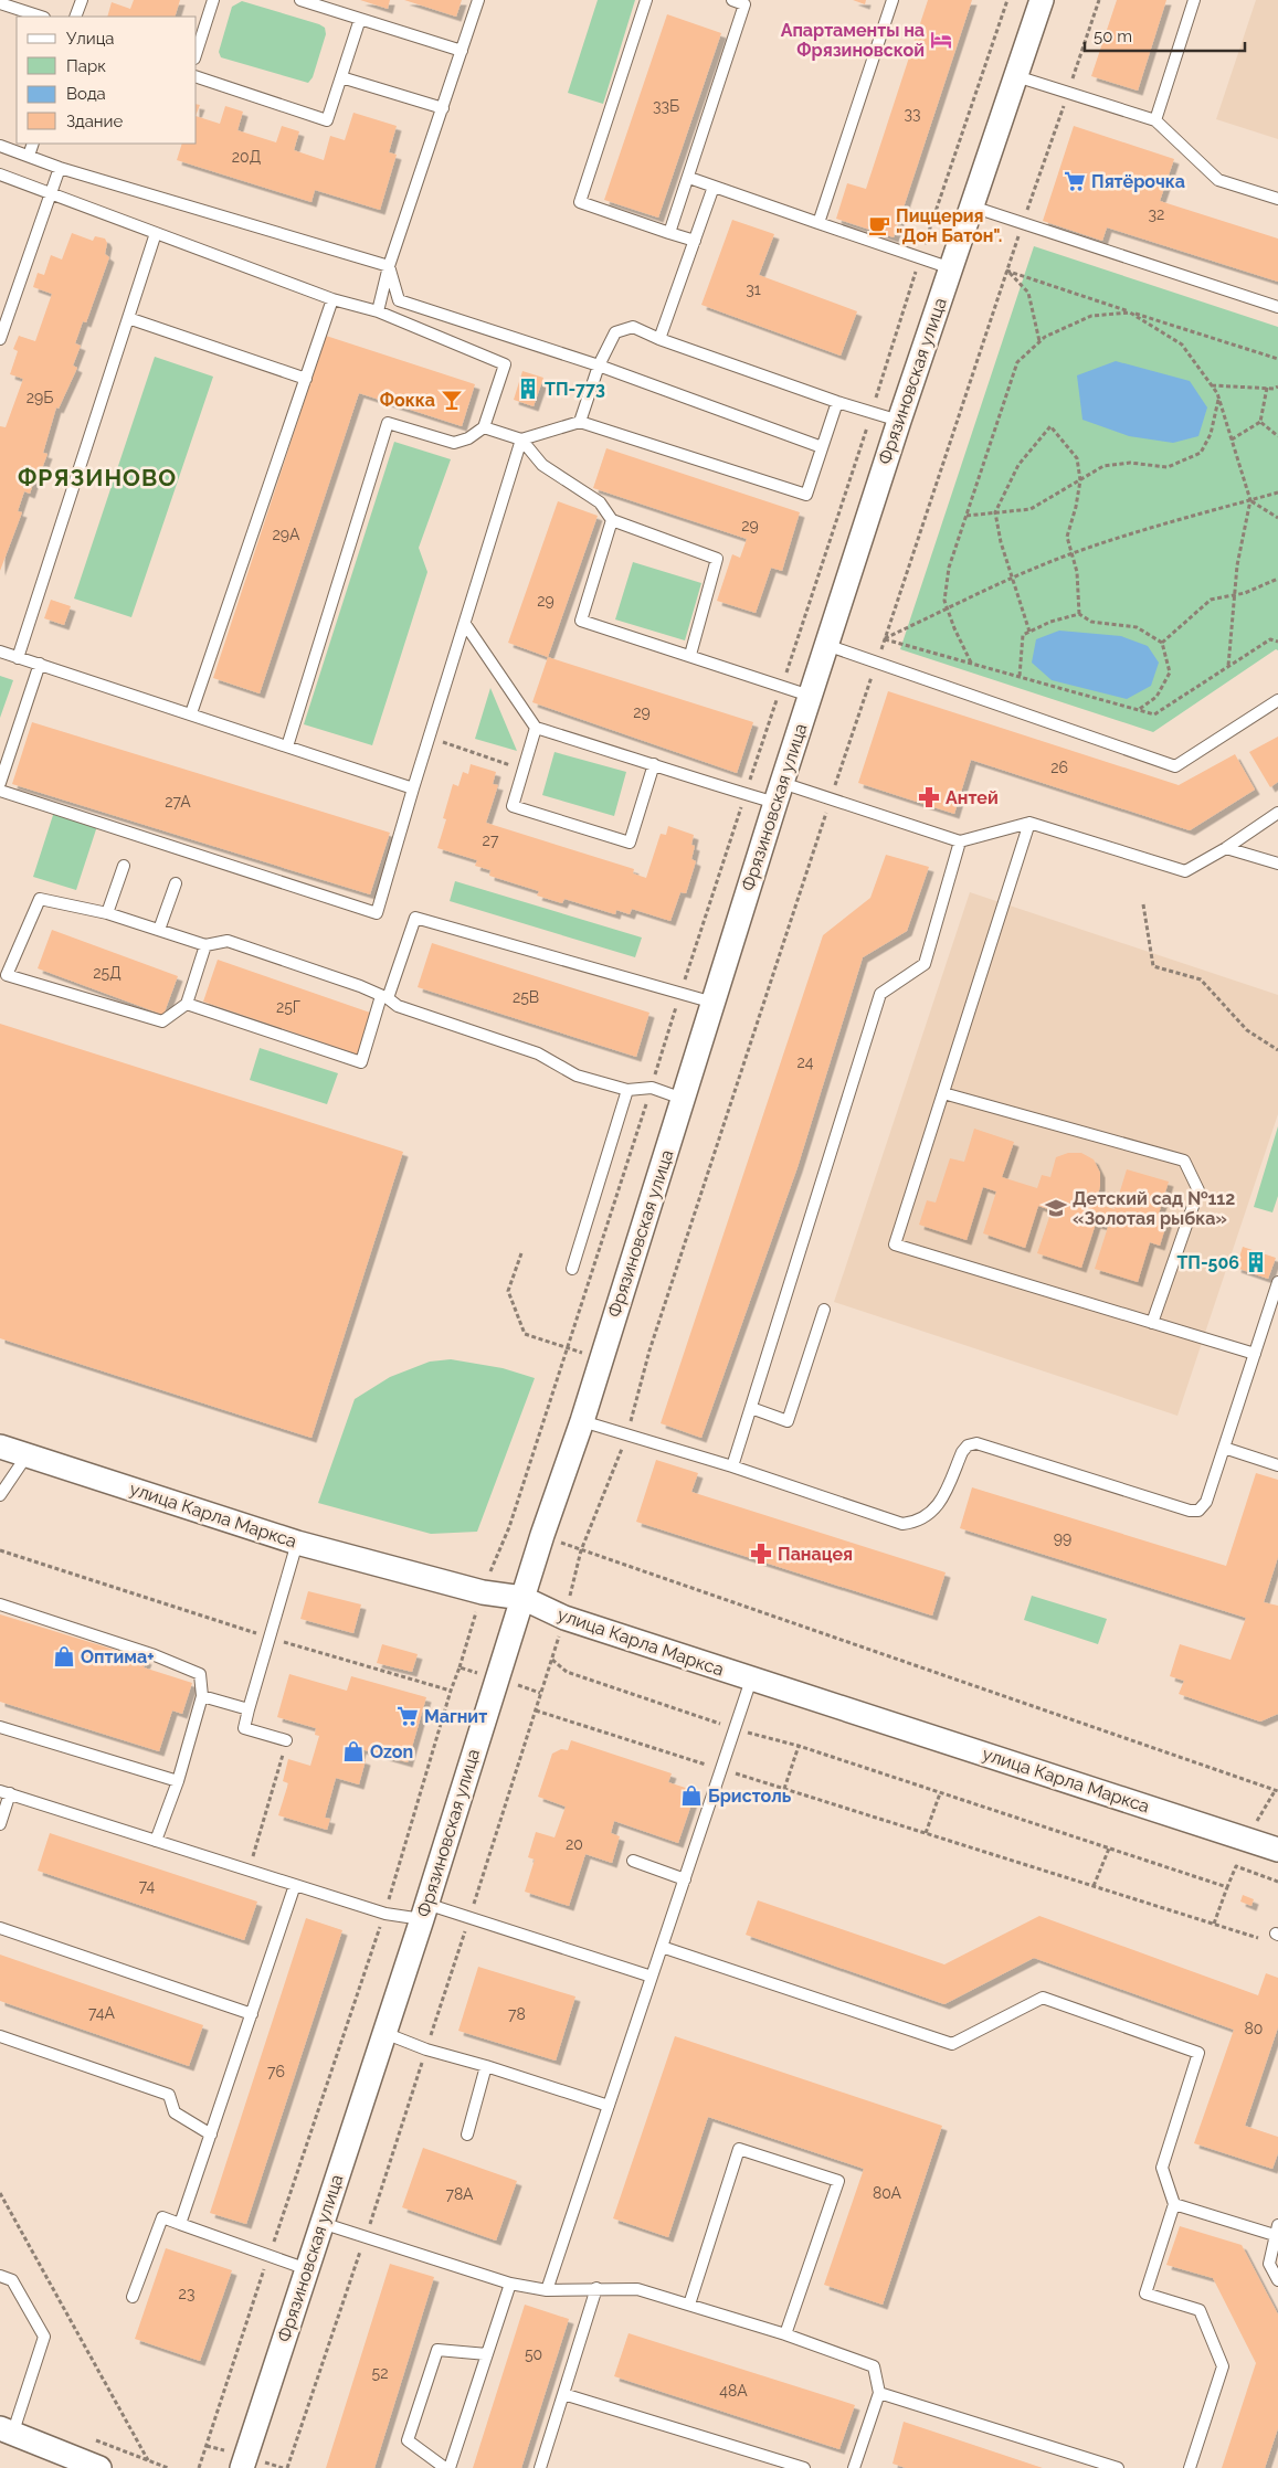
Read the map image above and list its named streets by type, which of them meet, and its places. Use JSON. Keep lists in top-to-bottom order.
{
  "streets": {
    "street": ["Фрязиновская улица", "улица Карла Маркса"]
  },
  "crossings": [
    ["Фрязиновская улица", "улица Карла Маркса"]
  ],
  "districts": ["ФРЯЗИНОВО"],
  "places": {
    "hotel": ["Апартаменты на Фрязиновской"],
    "supermarket": ["Пятёрочка", "Магнит"],
    "cafe": ["Пиццерия \"Дон Батон\"."],
    "building": ["ТП-773", "ТП-506"],
    "bar": ["Фокка"],
    "pharmacy": ["Антей", "Панацея"],
    "school or university": ["Детский сад №112 «Золотая рыбка»"],
    "shop": ["Оптима+", "Ozon", "Бристоль"]
  },
  "house_numbers": [
    "33Б",
    "33",
    "20Д",
    "32",
    "31",
    "29Б",
    "29",
    "29А",
    "29",
    "29",
    "26",
    "27А",
    "27",
    "25Д",
    "25В",
    "25Г",
    "24",
    "99",
    "20",
    "74",
    "74А",
    "78",
    "80",
    "76",
    "80А",
    "78А",
    "23",
    "50",
    "52",
    "48А"
  ],
  "legend": [
    "Улица",
    "Парк",
    "Вода",
    "Здание"
  ],
  "scale_bar": "50 m"
}
